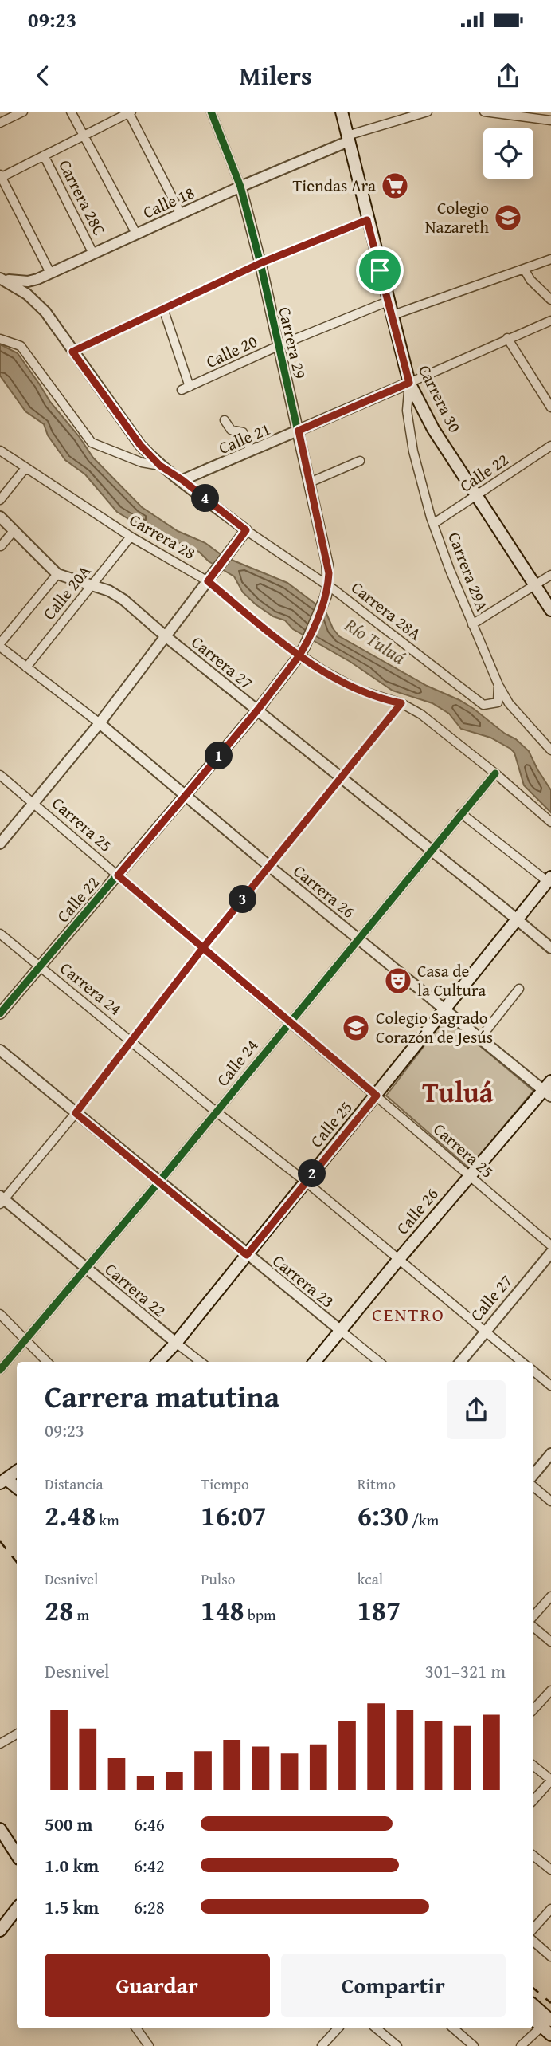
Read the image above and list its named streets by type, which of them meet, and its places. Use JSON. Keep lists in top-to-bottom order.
{
  "streets": {
    "main road": ["Carrera 30", "Calle 25", "Calle 26"],
    "street": [
      "Carrera 28C",
      "Calle 18",
      "Carrera 29",
      "Calle 20",
      "Calle 21",
      "Calle 22",
      "Carrera 28",
      "Carrera 29A",
      "Calle 20A",
      "Carrera 28A",
      "Carrera 27",
      "Carrera 25",
      "Carrera 26",
      "Carrera 24",
      "Calle 24",
      "Carrera 23",
      "Carrera 22",
      "Calle 27"
    ]
  },
  "crossings": [
    ["Carrera 28C", "Calle 18"],
    ["Calle 18", "Carrera 29"],
    ["Calle 18", "Carrera 30"],
    ["Calle 18", "Carrera 28A"],
    ["Carrera 29", "Calle 20"],
    ["Carrera 29", "Calle 21"],
    ["Carrera 29", "Calle 22"],
    ["Carrera 29", "Carrera 28A"],
    ["Calle 20", "Carrera 30"],
    ["Carrera 30", "Calle 21"],
    ["Carrera 30", "Calle 22"],
    ["Carrera 30", "Carrera 29A"],
    ["Calle 21", "Carrera 29A"],
    ["Calle 21", "Carrera 28A"],
    ["Calle 22", "Carrera 28"],
    ["Calle 22", "Carrera 29A"],
    ["Calle 22", "Carrera 28A"],
    ["Calle 22", "Carrera 27"],
    ["Calle 22", "Carrera 25"],
    ["Calle 22", "Carrera 26"],
    ["Calle 22", "Carrera 24"],
    ["Carrera 28", "Calle 20A"],
    ["Carrera 28", "Calle 24"],
    ["Carrera 29A", "Carrera 28A"],
    ["Calle 20A", "Carrera 27"],
    ["Calle 20A", "Carrera 26"],
    ["Carrera 27", "Calle 24"],
    ["Carrera 27", "Calle 25"],
    ["Carrera 25", "Calle 24"],
    ["Carrera 25", "Calle 25"],
    ["Carrera 25", "Calle 26"],
    ["Carrera 26", "Calle 24"],
    ["Carrera 26", "Calle 25"],
    ["Carrera 26", "Calle 26"],
    ["Carrera 24", "Calle 24"],
    ["Carrera 24", "Calle 25"],
    ["Carrera 24", "Calle 26"],
    ["Carrera 24", "Calle 27"],
    ["Calle 24", "Carrera 23"],
    ["Calle 24", "Carrera 22"],
    ["Calle 25", "Carrera 23"],
    ["Calle 25", "Carrera 22"],
    ["Calle 26", "Carrera 23"]
  ],
  "districts": ["Tuluá", "CENTRO"],
  "water": ["Río Tuluá"],
  "places": {
    "supermarket": ["Tiendas Ara"],
    "school or university": ["Colegio Nazareth", "Colegio Sagrado Corazón de Jesús"],
    "theatre": ["Casa de la Cultura"]
  },
  "page": {
    "status": "09:23",
    "header": "Milers",
    "pins": [
      "4",
      "1",
      "3",
      "2"
    ],
    "heading": ["Carrera matutina", "09:23"],
    "stats": [
      ["Distancia", "2.48 km"],
      ["Tiempo", "16:07"],
      ["Ritmo", "6:30 /km"],
      ["Desnivel", "28 m"],
      ["Pulso", "148 bpm"],
      ["kcal", "187"]
    ],
    "chart": ["Desnivel", "301–321 m"],
    "list": [
      {
        "name": "500 m",
        "note": "6:46"
      },
      {
        "name": "1.0 km",
        "note": "6:42"
      },
      {
        "name": "1.5 km",
        "note": "6:28"
      }
    ],
    "buttons": ["Guardar", "Compartir"]
  }
}
